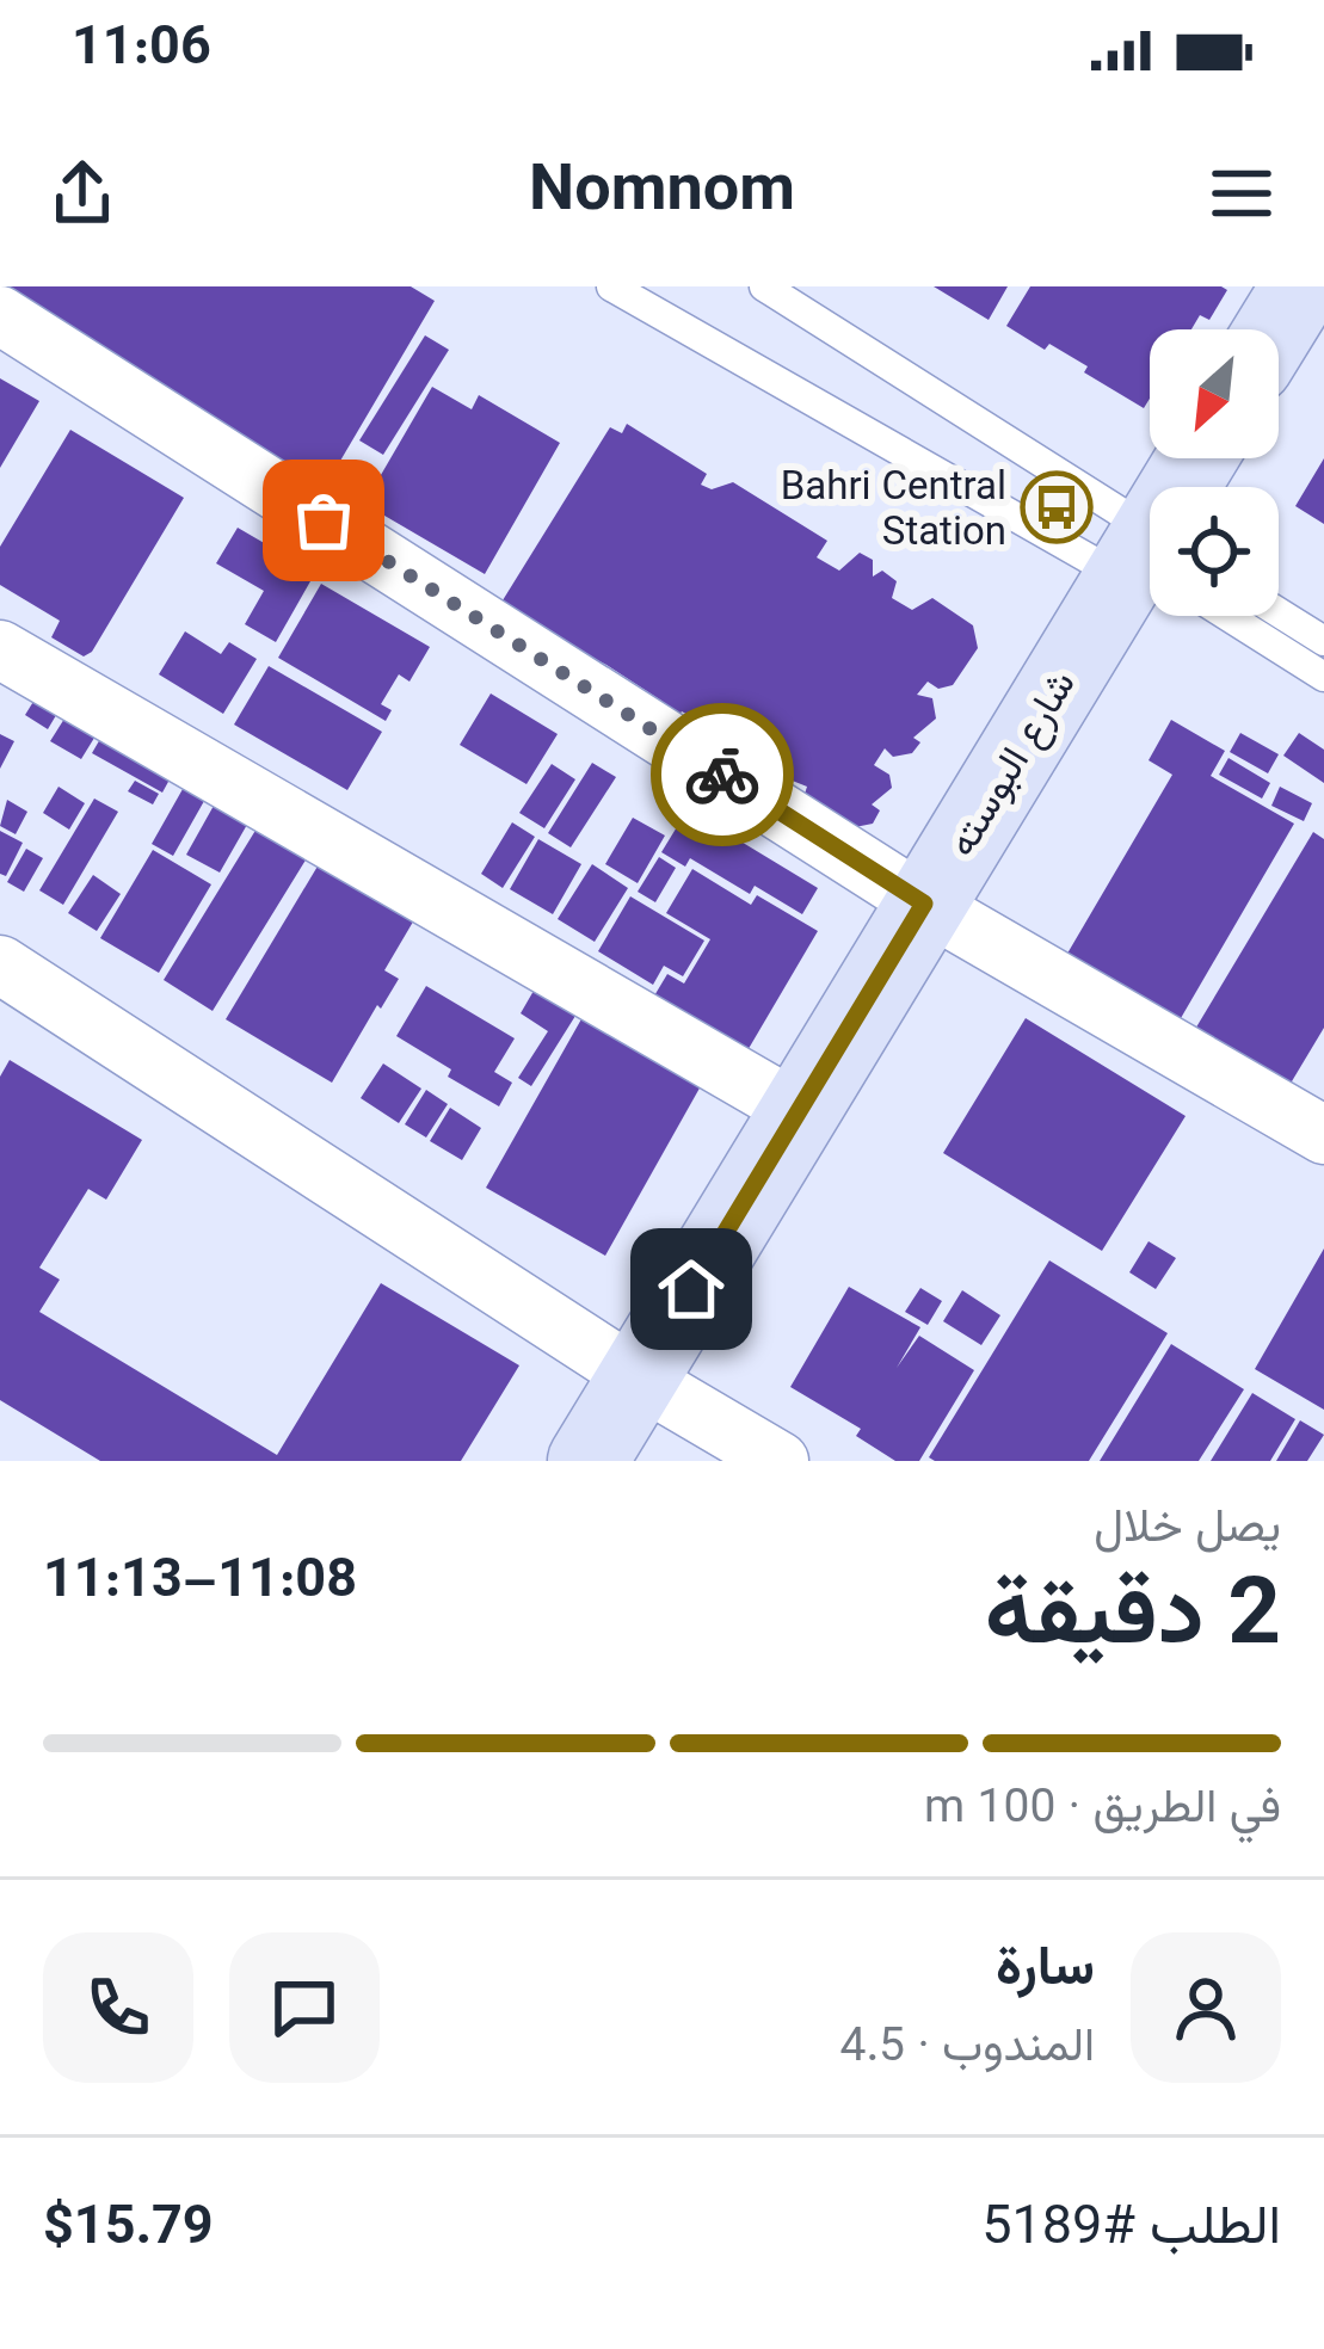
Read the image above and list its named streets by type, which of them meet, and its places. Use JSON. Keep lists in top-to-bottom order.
{
  "streets": {
    "street": ["شارع البوسته"]
  },
  "places": {
    "bus stop": ["Bahri Central Station"]
  },
  "north": "bottom left",
  "page": {
    "status": "11:06",
    "header": "Nomnom",
    "heading": ["2 دقيقة", "يصل خلال", "11:08–11:13"],
    "panel": [
      "سارة",
      "المندوب · 4.5",
      "الطلب #5189",
      "$15.79"
    ],
    "bar": "في الطريق · 100 m"
  }
}
